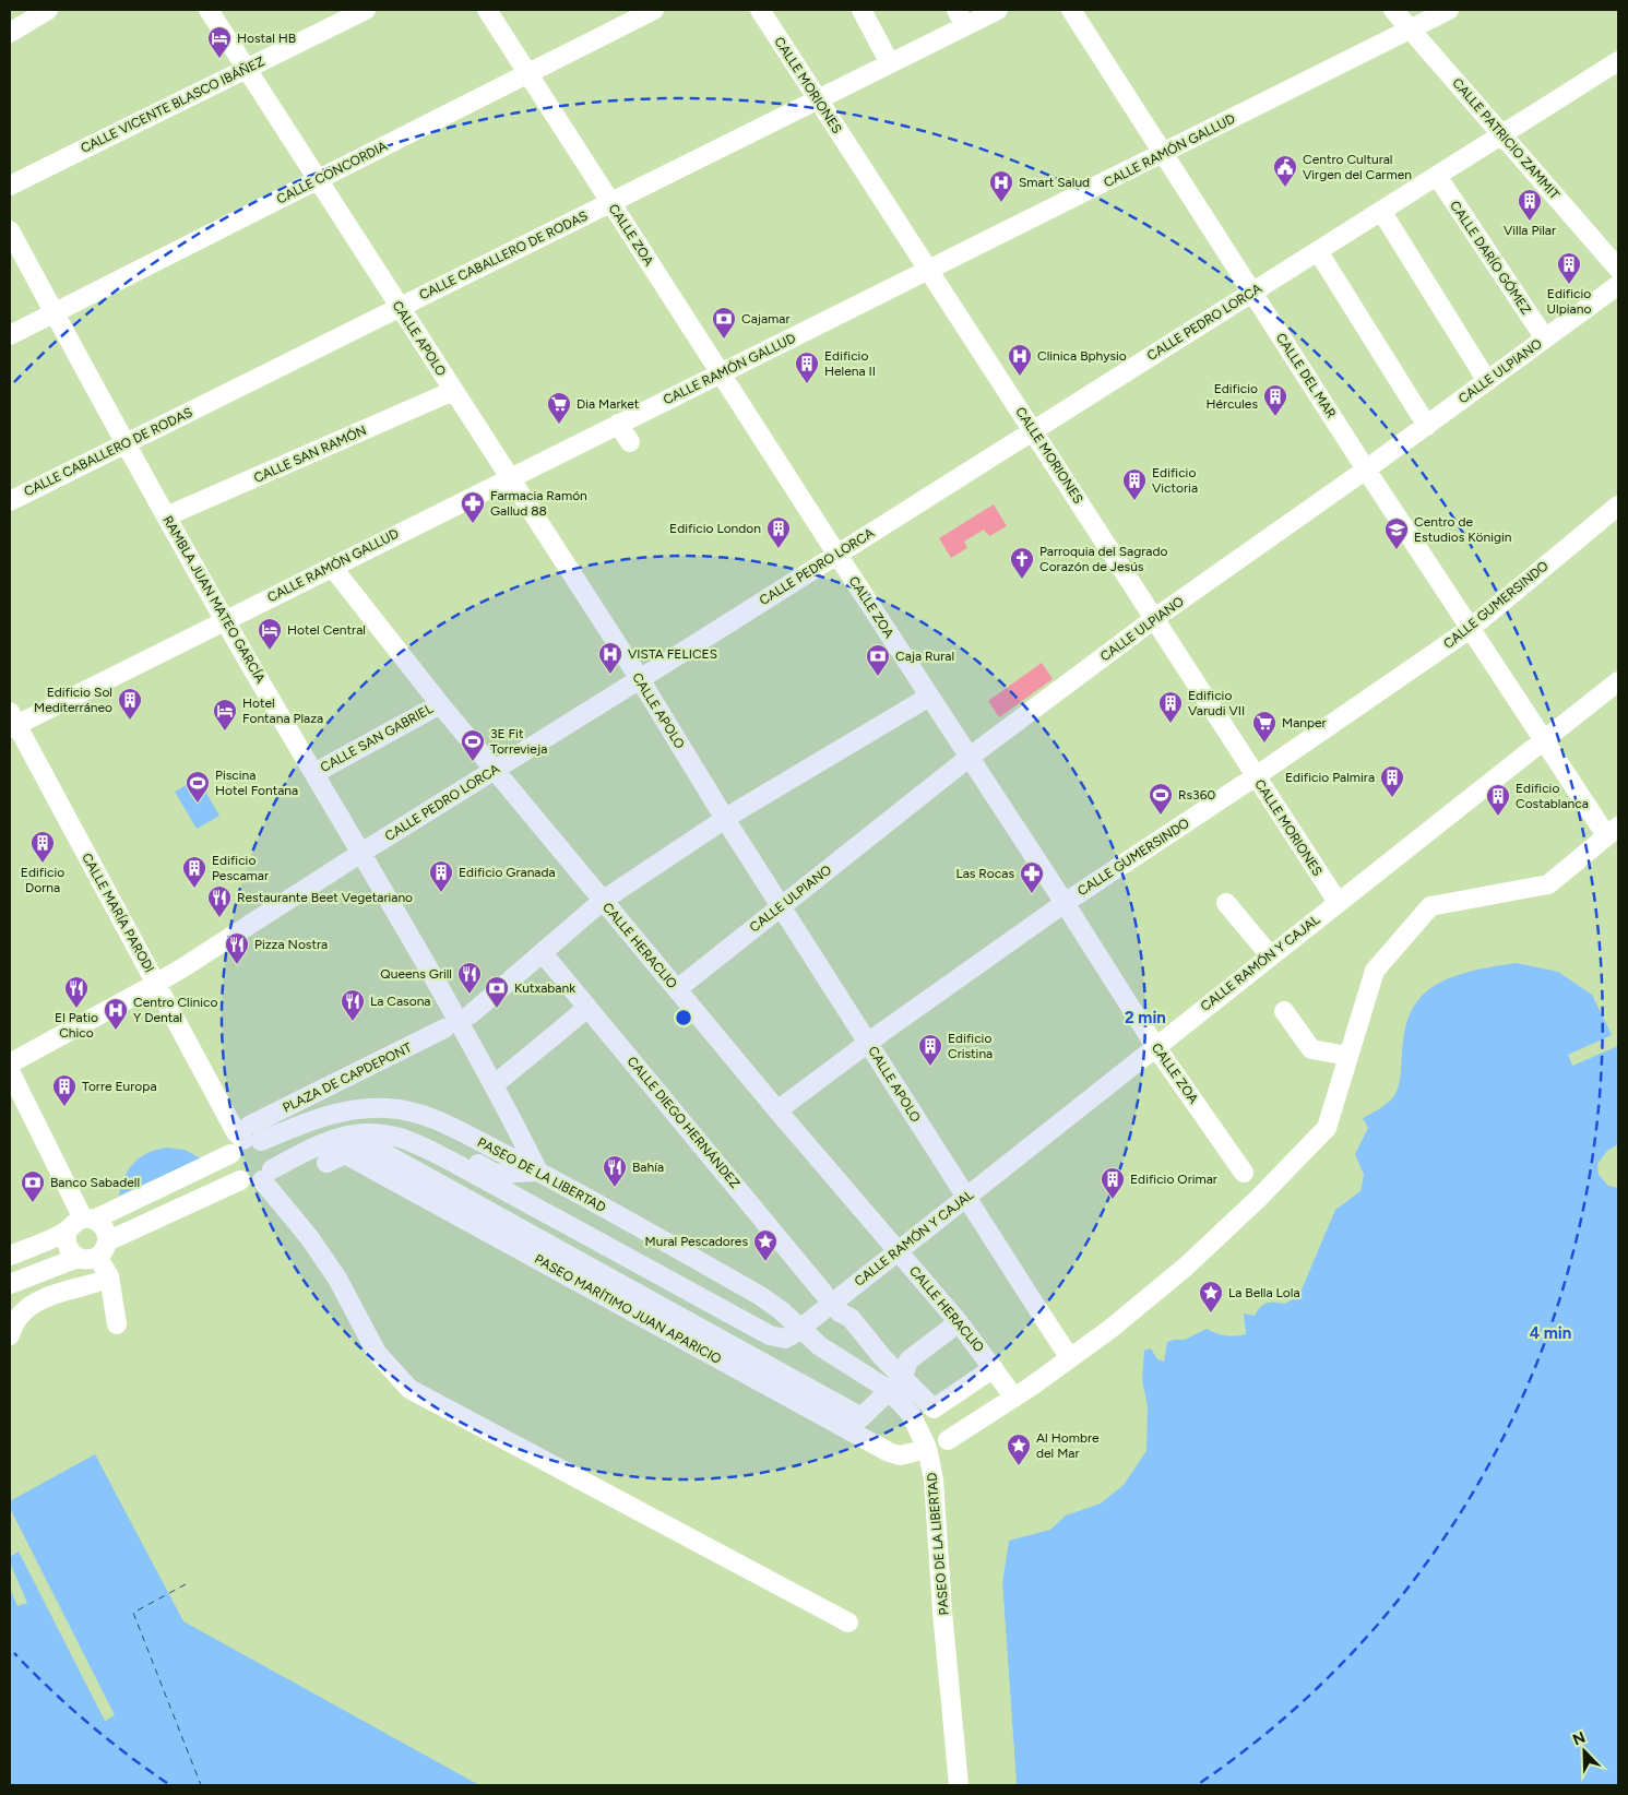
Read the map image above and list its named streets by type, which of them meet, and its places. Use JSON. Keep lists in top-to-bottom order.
{
  "streets": {
    "street": [
      "CALLE MORIONES",
      "CALLE VICENTE BLASCO IBÁÑEZ",
      "CALLE PATRICIO ZAMMIT",
      "CALLE RAMÓN GALLUD",
      "CALLE CONCORDIA",
      "CALLE ZOA",
      "CALLE CABALLERO DE RODAS",
      "CALLE DARÍO GÓMEZ",
      "CALLE PEDRO LORCA",
      "CALLE APOLO",
      "CALLE ULPIANO",
      "CALLE DEL MAR",
      "CALLE SAN RAMÓN",
      "RAMBLA JUAN MATEO GARCÍA",
      "CALLE GUMERSINDO",
      "CALLE SAN GABRIEL",
      "CALLE MARÍA PARODI",
      "CALLE HERACLIO",
      "CALLE RAMÓN Y CAJAL",
      "PLAZA DE CAPDEPONT",
      "CALLE DIEGO HERNÁNDEZ",
      "PASEO DE LA LIBERTAD",
      "PASEO MARÍTIMO JUAN APARICIO"
    ]
  },
  "crossings": [
    ["CALLE MORIONES", "CALLE RAMÓN GALLUD"],
    ["CALLE MORIONES", "CALLE CABALLERO DE RODAS"],
    ["CALLE MORIONES", "CALLE PEDRO LORCA"],
    ["CALLE MORIONES", "CALLE ULPIANO"],
    ["CALLE MORIONES", "CALLE GUMERSINDO"],
    ["CALLE MORIONES", "CALLE RAMÓN Y CAJAL"],
    ["CALLE VICENTE BLASCO IBÁÑEZ", "CALLE APOLO"],
    ["CALLE PATRICIO ZAMMIT", "CALLE RAMÓN GALLUD"],
    ["CALLE PATRICIO ZAMMIT", "CALLE PEDRO LORCA"],
    ["CALLE RAMÓN GALLUD", "CALLE ZOA"],
    ["CALLE RAMÓN GALLUD", "CALLE APOLO"],
    ["CALLE RAMÓN GALLUD", "CALLE DEL MAR"],
    ["CALLE RAMÓN GALLUD", "RAMBLA JUAN MATEO GARCÍA"],
    ["CALLE RAMÓN GALLUD", "CALLE MARÍA PARODI"],
    ["CALLE RAMÓN GALLUD", "CALLE HERACLIO"],
    ["CALLE CONCORDIA", "CALLE ZOA"],
    ["CALLE CONCORDIA", "CALLE APOLO"],
    ["CALLE CONCORDIA", "RAMBLA JUAN MATEO GARCÍA"],
    ["CALLE ZOA", "CALLE CABALLERO DE RODAS"],
    ["CALLE ZOA", "CALLE PEDRO LORCA"],
    ["CALLE ZOA", "CALLE ULPIANO"],
    ["CALLE ZOA", "CALLE GUMERSINDO"],
    ["CALLE ZOA", "CALLE RAMÓN Y CAJAL"],
    ["CALLE CABALLERO DE RODAS", "CALLE APOLO"],
    ["CALLE CABALLERO DE RODAS", "RAMBLA JUAN MATEO GARCÍA"],
    ["CALLE DARÍO GÓMEZ", "CALLE PEDRO LORCA"],
    ["CALLE DARÍO GÓMEZ", "CALLE ULPIANO"],
    ["CALLE PEDRO LORCA", "CALLE APOLO"],
    ["CALLE PEDRO LORCA", "CALLE DEL MAR"],
    ["CALLE PEDRO LORCA", "RAMBLA JUAN MATEO GARCÍA"],
    ["CALLE PEDRO LORCA", "CALLE MARÍA PARODI"],
    ["CALLE PEDRO LORCA", "CALLE HERACLIO"],
    ["CALLE APOLO", "CALLE ULPIANO"],
    ["CALLE APOLO", "CALLE SAN RAMÓN"],
    ["CALLE APOLO", "CALLE GUMERSINDO"],
    ["CALLE APOLO", "CALLE RAMÓN Y CAJAL"],
    ["CALLE ULPIANO", "CALLE DEL MAR"],
    ["CALLE ULPIANO", "CALLE HERACLIO"],
    ["CALLE DEL MAR", "CALLE GUMERSINDO"],
    ["CALLE DEL MAR", "CALLE RAMÓN Y CAJAL"],
    ["CALLE SAN RAMÓN", "RAMBLA JUAN MATEO GARCÍA"],
    ["RAMBLA JUAN MATEO GARCÍA", "CALLE SAN GABRIEL"],
    ["RAMBLA JUAN MATEO GARCÍA", "PLAZA DE CAPDEPONT"],
    ["CALLE GUMERSINDO", "CALLE HERACLIO"],
    ["CALLE SAN GABRIEL", "CALLE HERACLIO"],
    ["CALLE MARÍA PARODI", "PLAZA DE CAPDEPONT"],
    ["CALLE MARÍA PARODI", "PASEO DE LA LIBERTAD"],
    ["CALLE HERACLIO", "CALLE RAMÓN Y CAJAL"],
    ["CALLE RAMÓN Y CAJAL", "PASEO DE LA LIBERTAD"],
    ["PLAZA DE CAPDEPONT", "CALLE DIEGO HERNÁNDEZ"],
    ["PLAZA DE CAPDEPONT", "PASEO DE LA LIBERTAD"]
  ],
  "places": {
    "hotel": ["Hostal HB", "Hotel Central", "Hotel Fontana Plaza"],
    "public building": ["Centro Cultural Virgen del Carmen"],
    "hospital": [
      "Smart Salud",
      "Clinica Bphysio",
      "VISTA FELICES",
      "Centro Clinico Y Dental"
    ],
    "building": [
      "Villa Pilar",
      "Edificio Ulpiano",
      "Edificio Helena II",
      "Edificio Hércules",
      "Edificio Victoria",
      "Edificio London",
      "Edificio Sol Mediterráneo",
      "Edificio Varudi VII",
      "Edificio Palmira",
      "Edificio Costablanca",
      "Edificio Dorna",
      "Edificio Pescamar",
      "Edificio Granada",
      "Edificio Cristina",
      "Torre Europa",
      "Edificio Orimar"
    ],
    "bank": [
      "Cajamar",
      "Caja Rural",
      "Kutxabank",
      "Banco Sabadell"
    ],
    "supermarket": ["Dia Market", "Manper"],
    "pharmacy": ["Farmacia Ramón Gallud 88", "Las Rocas"],
    "school or university": ["Centro de Estudios Königin"],
    "church": ["Parroquia del Sagrado Corazón de Jesús"],
    "sports": ["3E Fit Torrevieja", "Piscina Hotel Fontana", "Rs360"],
    "restaurant": [
      "Restaurante Beet Vegetariano",
      "Pizza Nostra",
      "Queens Grill",
      "El Patio Chico",
      "La Casona",
      "Bahía"
    ],
    "place": ["Mural Pescadores", "La Bella Lola", "Al Hombre del Mar"]
  },
  "north": "top left",
  "rings": ["2 min", "4 min"]
}
